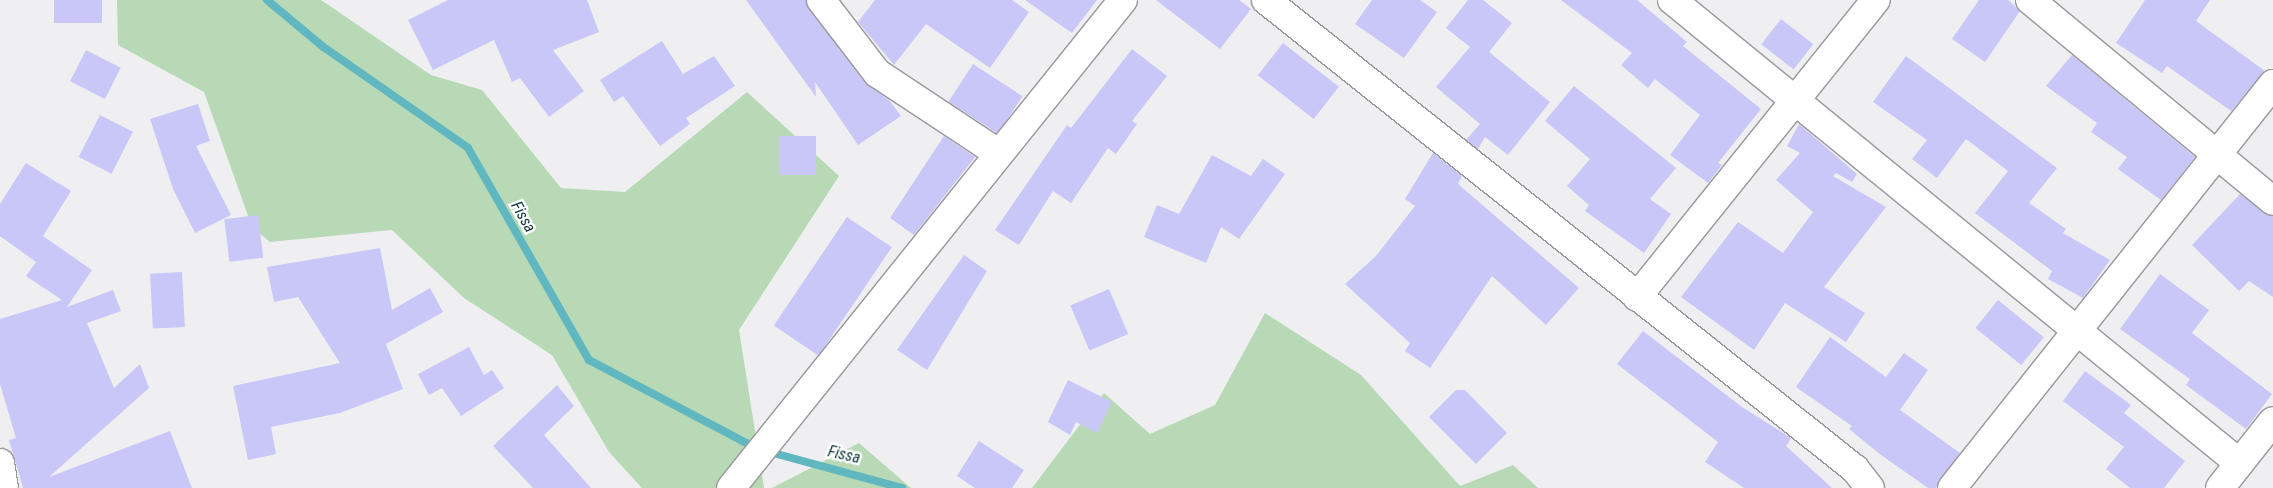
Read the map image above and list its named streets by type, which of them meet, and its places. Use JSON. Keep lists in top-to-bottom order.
{
  "water": ["Fissa"]
}
